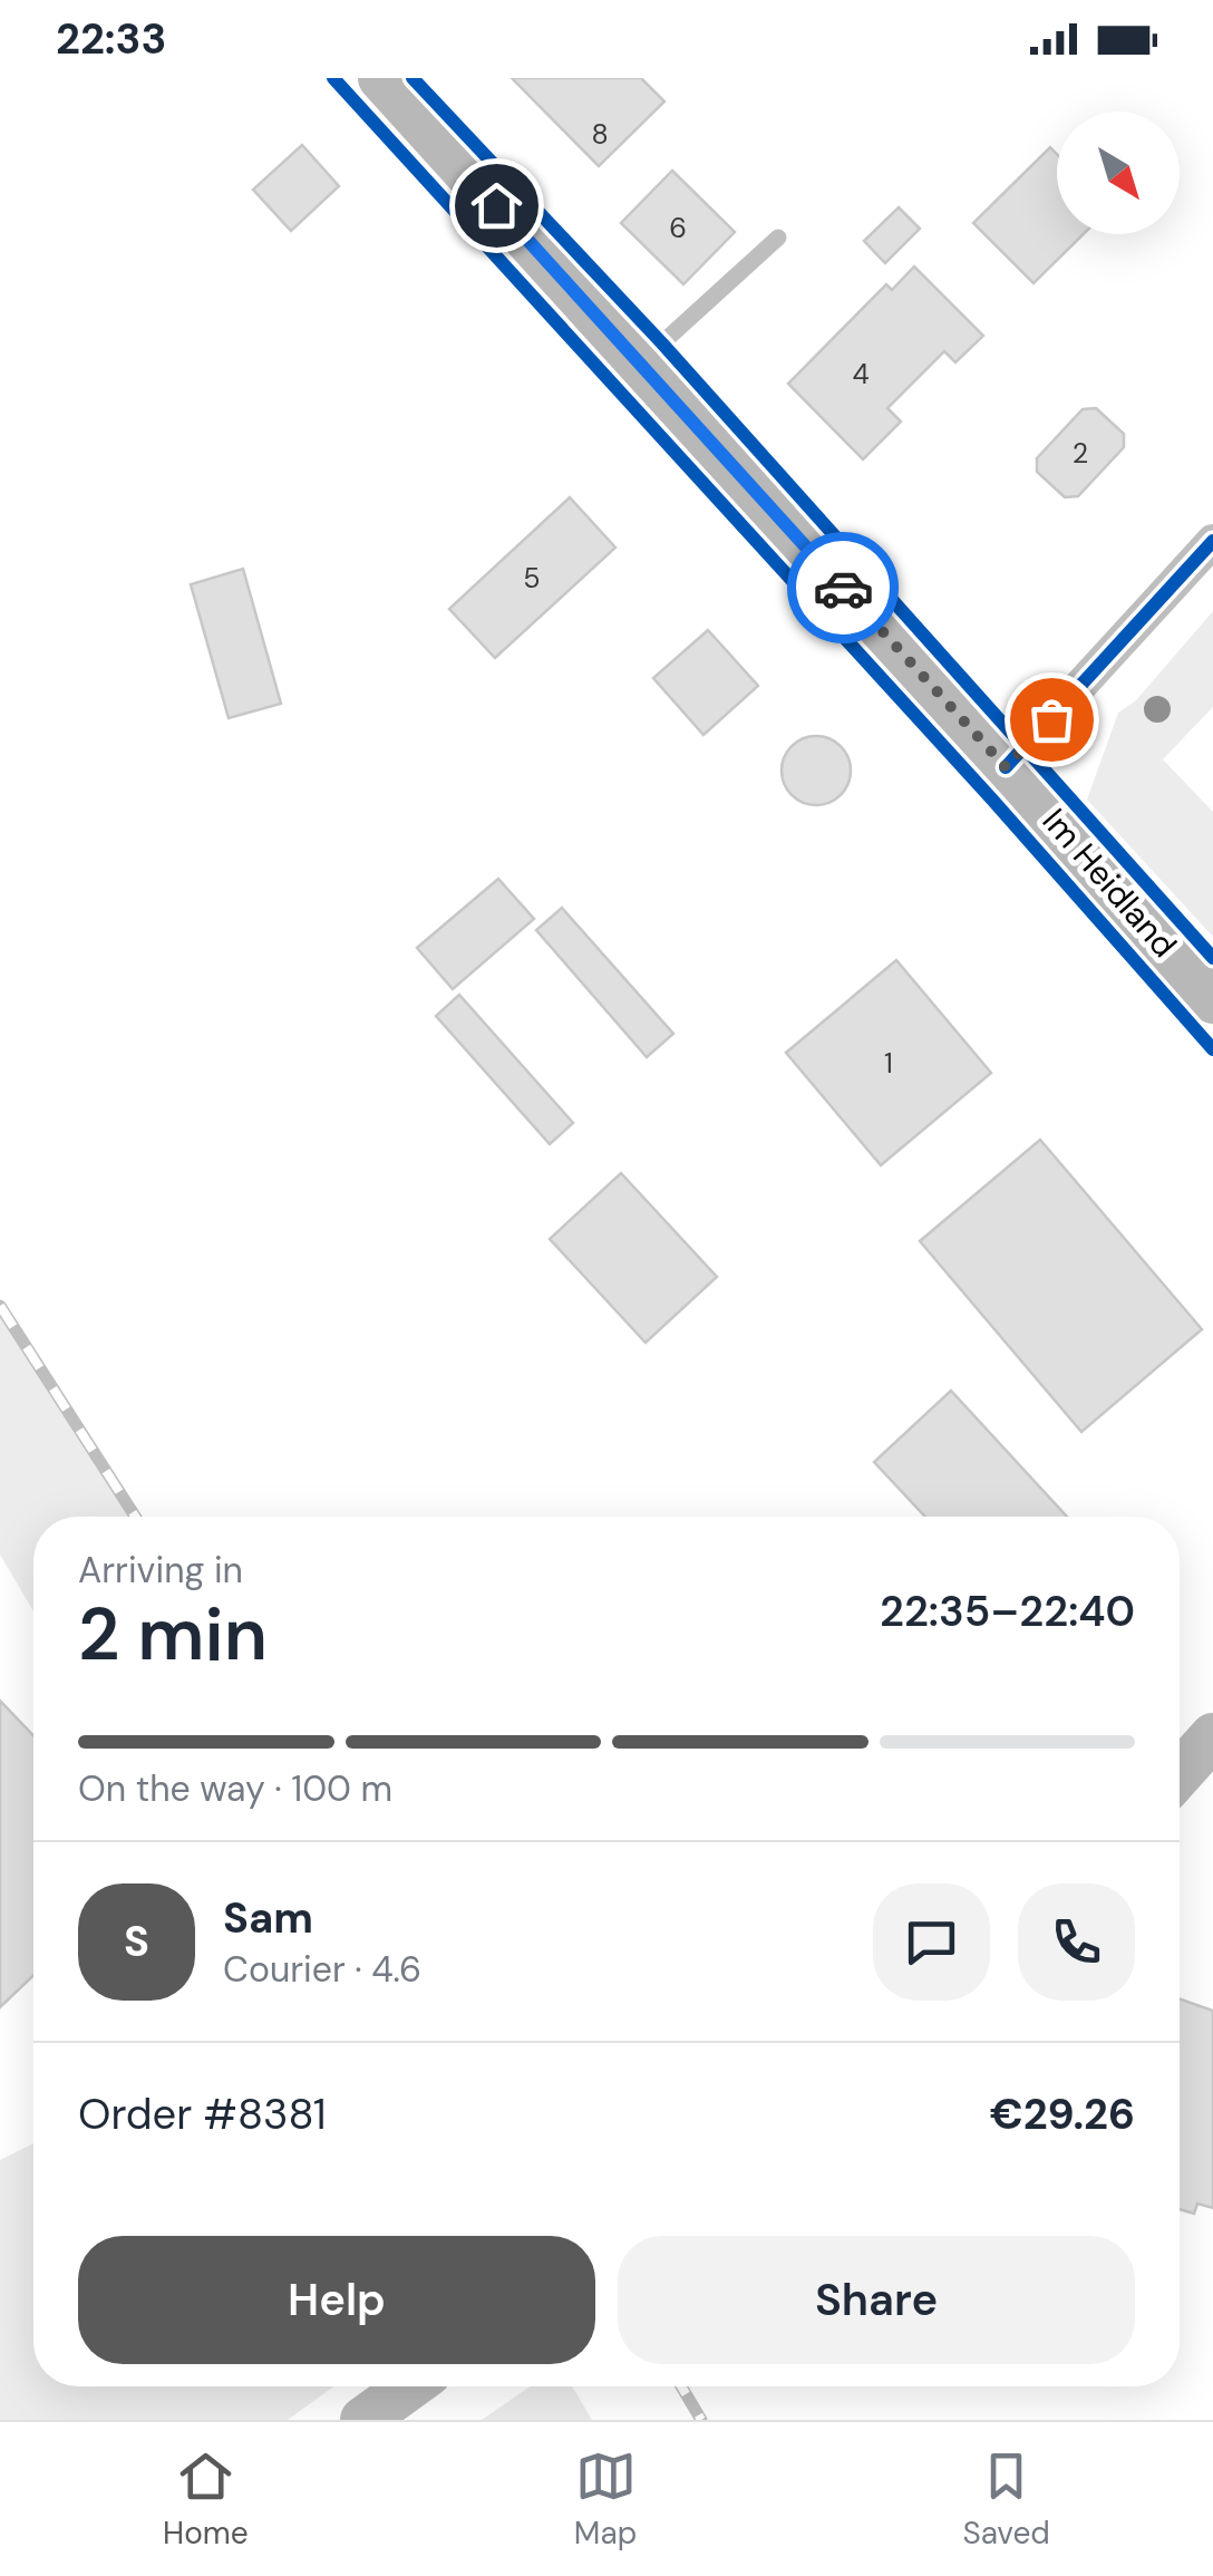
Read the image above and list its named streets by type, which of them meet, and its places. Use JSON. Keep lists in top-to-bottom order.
{
  "streets": {
    "street": ["Im Heidland"]
  },
  "house_numbers": [
    "8",
    "6",
    "4",
    "2",
    "5",
    "1"
  ],
  "north": "bottom right",
  "page": {
    "status": "22:33",
    "heading": ["2 min", "Arriving in", "22:35–22:40"],
    "panel": [
      "Sam",
      "Courier · 4.6",
      "Order #8381",
      "€29.26"
    ],
    "bar": "On the way · 100 m",
    "round": "S",
    "buttons": ["Help", "Share"],
    "tabs": ["Home", "Map", "Saved"]
  }
}
